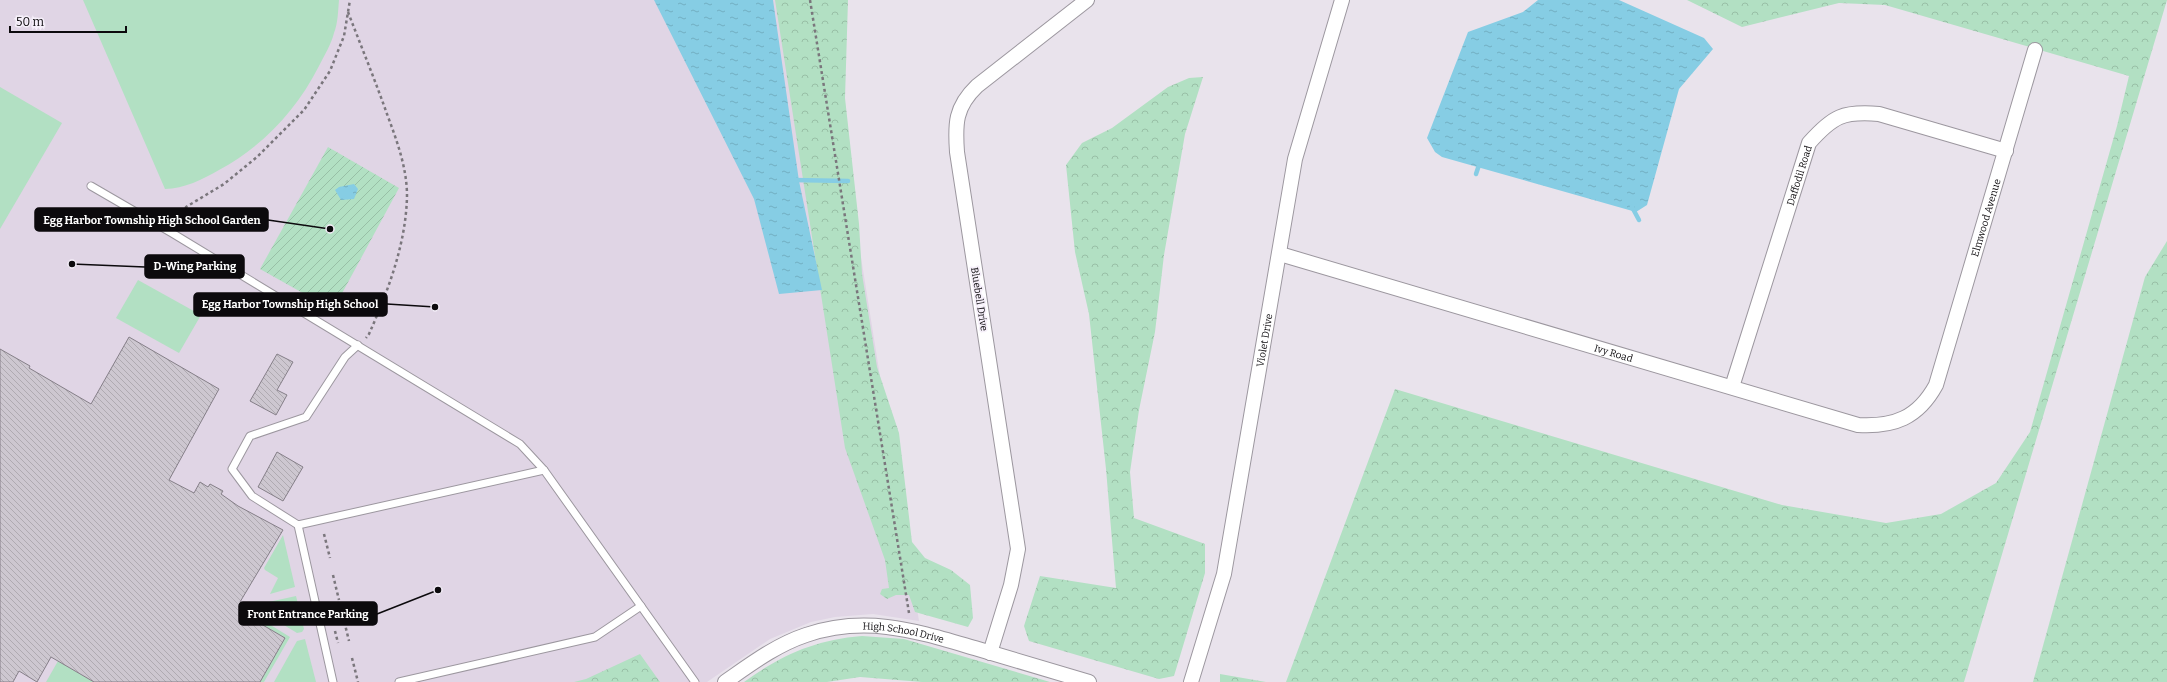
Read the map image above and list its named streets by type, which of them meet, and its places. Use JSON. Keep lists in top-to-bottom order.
{
  "streets": {
    "street": [
      "Daffodil Road",
      "Elmwood Avenue",
      "Bluebell Drive",
      "Violet Drive",
      "Ivy Road",
      "High School Drive"
    ]
  },
  "crossings": [
    ["Daffodil Road", "Elmwood Avenue"],
    ["Daffodil Road", "Ivy Road"],
    ["Elmwood Avenue", "Ivy Road"],
    ["Bluebell Drive", "High School Drive"],
    ["Violet Drive", "Ivy Road"]
  ],
  "places": [
    "Egg Harbor Township High School Garden",
    "D-Wing Parking",
    "Egg Harbor Township High School",
    "Front Entrance Parking"
  ],
  "scale_bar": "50 m"
}
